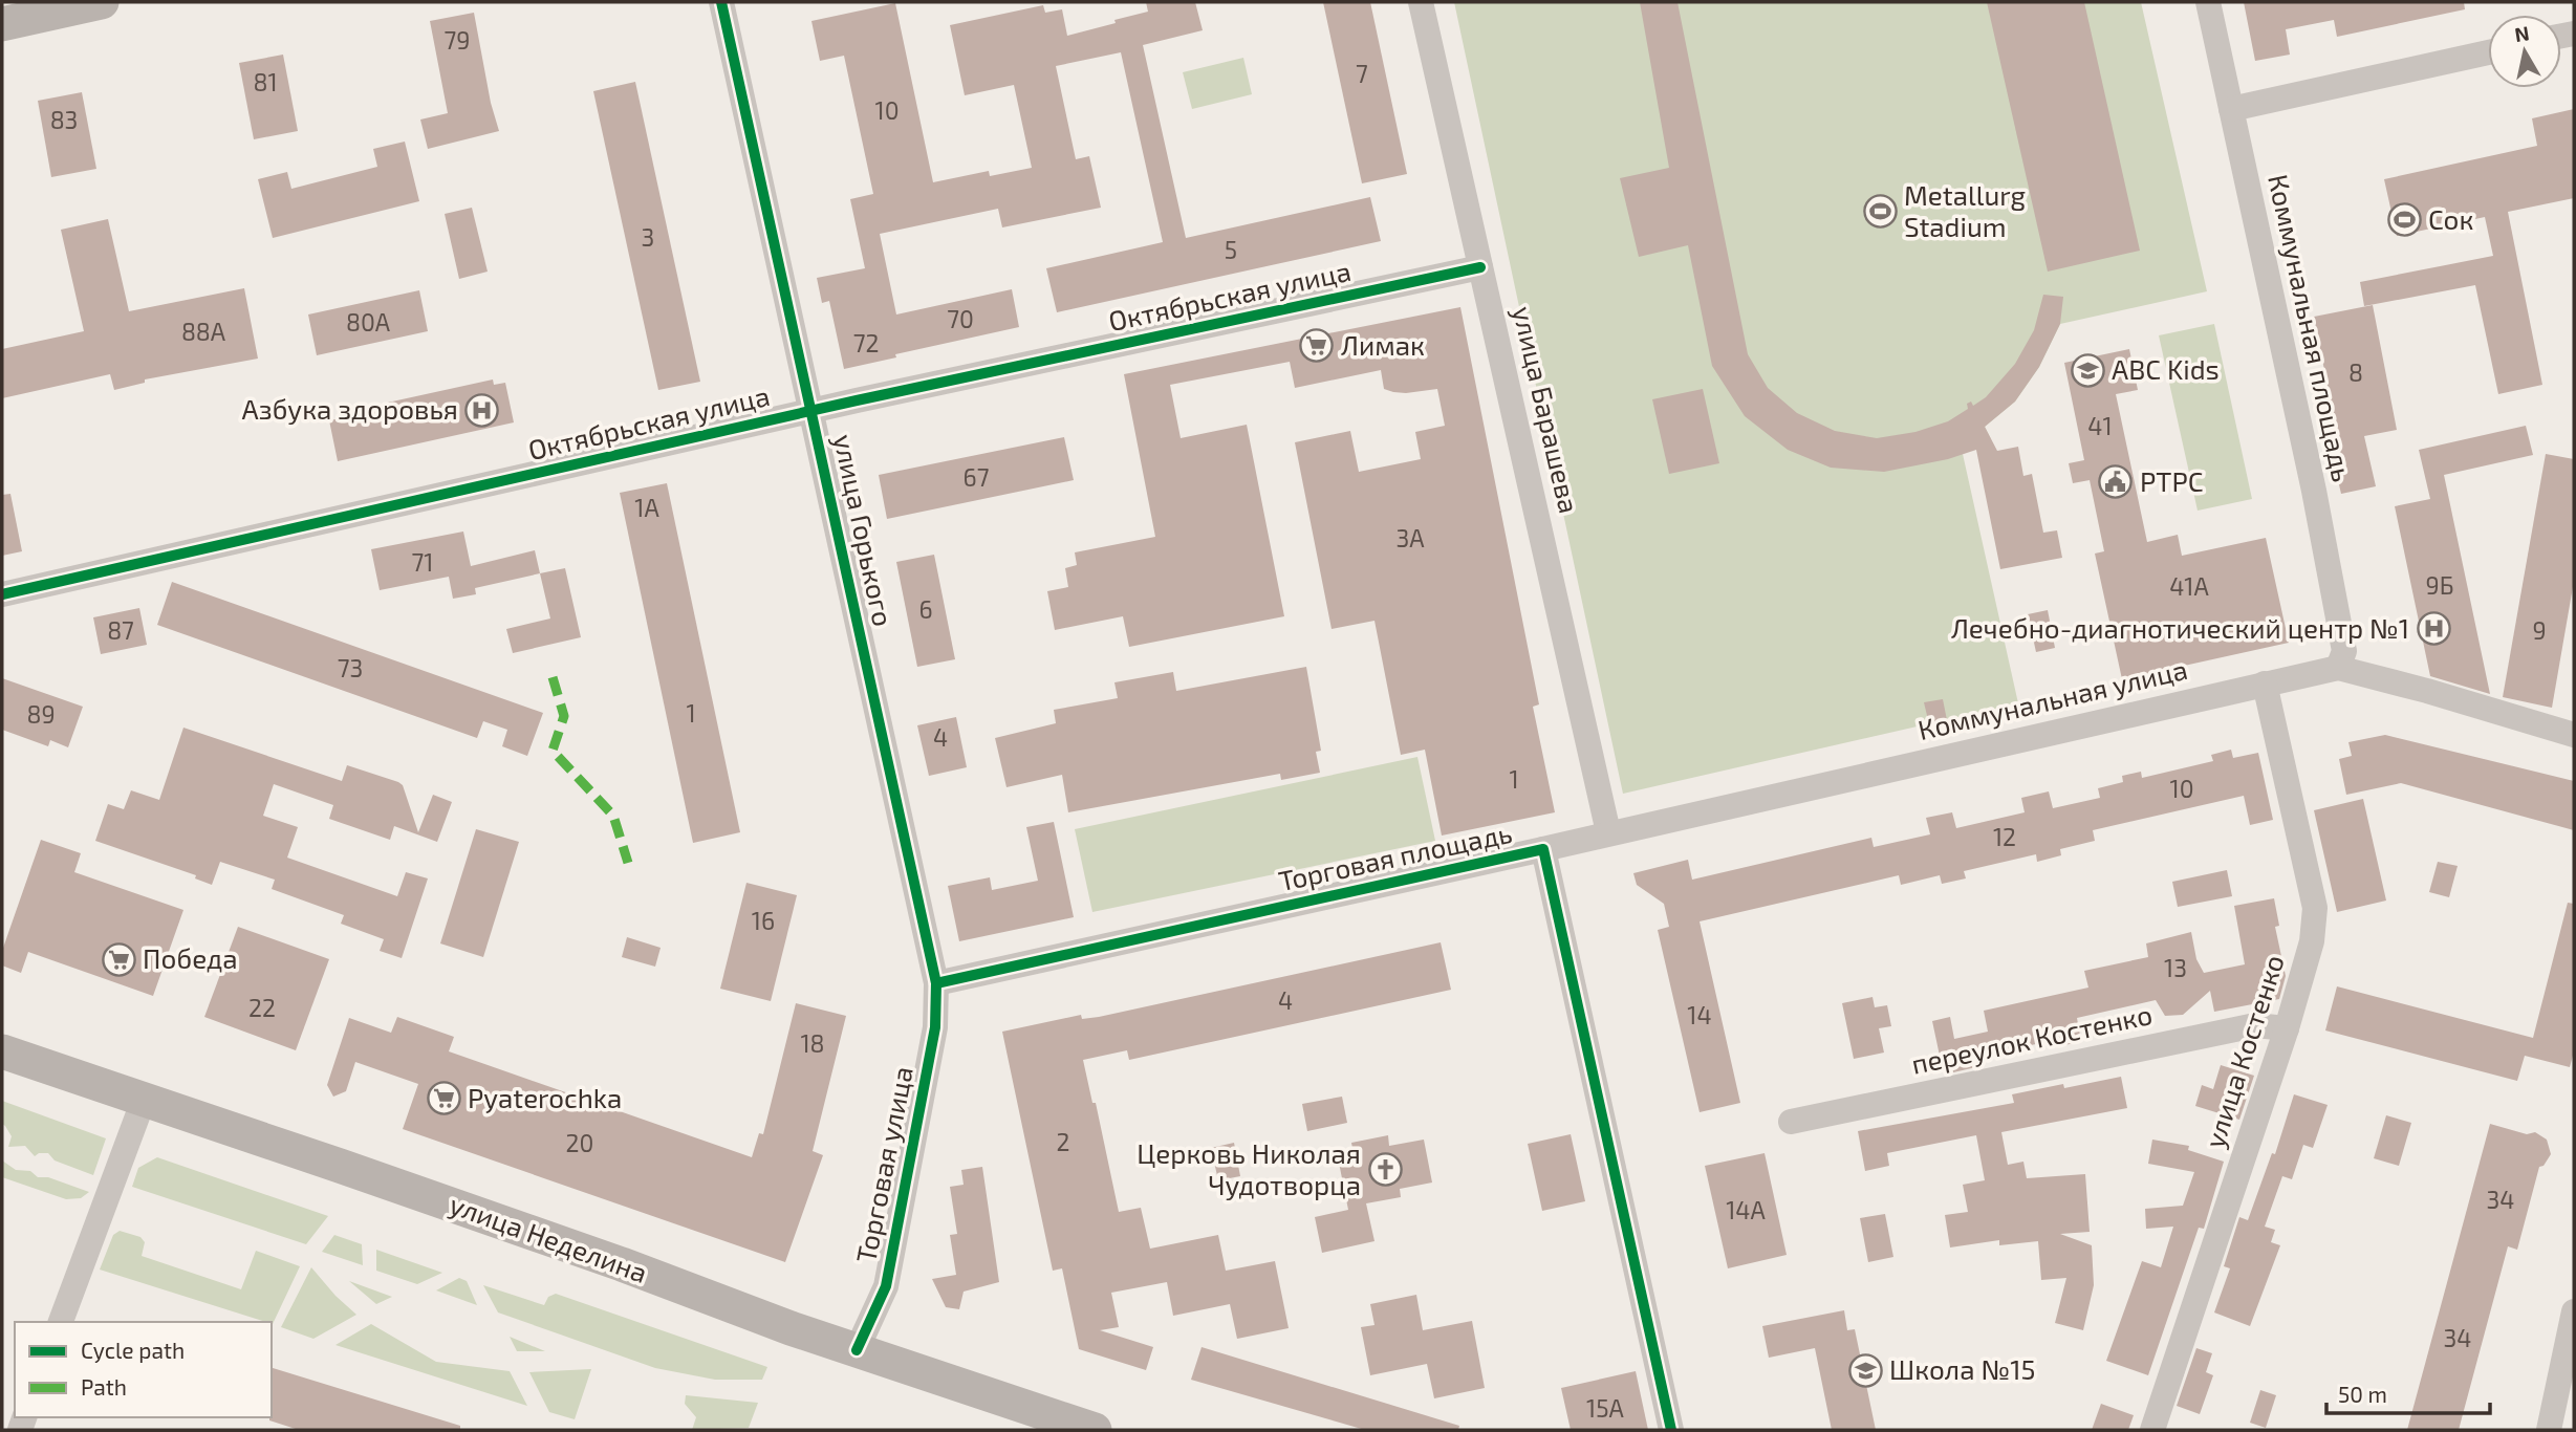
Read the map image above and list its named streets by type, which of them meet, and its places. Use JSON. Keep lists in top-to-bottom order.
{
  "streets": {
    "main road": ["улица Неделина"],
    "street": [
      "Октябрьская улица",
      "Коммунальная площадь",
      "улица Барашева",
      "улица Горького",
      "Коммунальная улица",
      "Торговая площадь",
      "переулок Костенко",
      "улица Костенко",
      "Торговая улица"
    ]
  },
  "crossings": [
    ["Октябрьская улица", "улица Барашева"],
    ["Октябрьская улица", "улица Горького"],
    ["Коммунальная площадь", "Коммунальная улица"],
    ["улица Барашева", "Коммунальная улица"],
    ["улица Горького", "Торговая площадь"],
    ["улица Горького", "Торговая улица"],
    ["Коммунальная улица", "Торговая площадь"],
    ["Коммунальная улица", "улица Костенко"],
    ["Торговая площадь", "Торговая улица"],
    ["переулок Костенко", "улица Костенко"],
    ["Торговая улица", "улица Неделина"]
  ],
  "places": {
    "sports": ["Metallurg Stadium", "Сок"],
    "supermarket": ["Лимак", "Победа", "Pyaterochka"],
    "school or university": ["ABC Kids", "Школа №15"],
    "hospital": ["Азбука здоровья", "Лечебно-диагнотический центр №1"],
    "public building": ["РТРС"],
    "church": ["Церковь Николая Чудотворца"]
  },
  "house_numbers": [
    "79",
    "7",
    "81",
    "10",
    "83",
    "3",
    "5",
    "70",
    "80А",
    "88А",
    "72",
    "8",
    "41",
    "67",
    "1А",
    "3А",
    "71",
    "9Б",
    "41А",
    "6",
    "87",
    "9",
    "73",
    "1",
    "89",
    "4",
    "1",
    "10",
    "12",
    "16",
    "13",
    "4",
    "22",
    "14",
    "18",
    "2",
    "20",
    "34",
    "14А",
    "34",
    "15А"
  ],
  "legend": ["Cycle path", "Path"],
  "scale_bar": "50 m",
  "north": "top"
}
